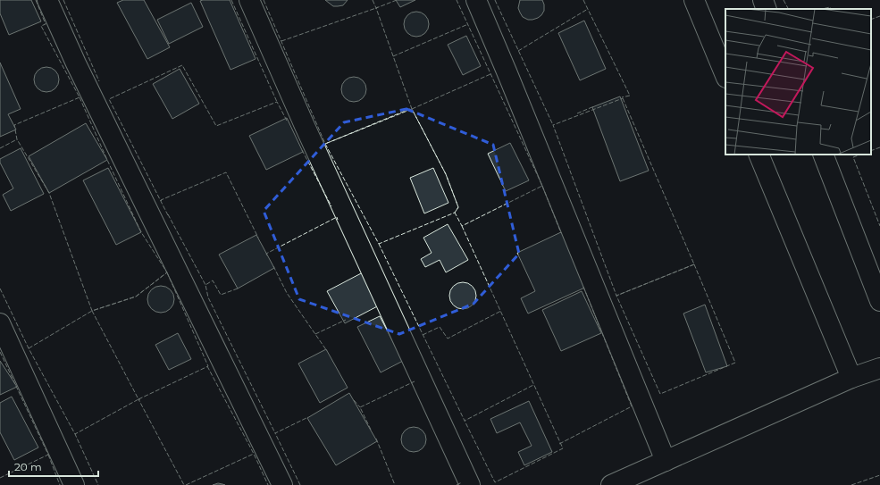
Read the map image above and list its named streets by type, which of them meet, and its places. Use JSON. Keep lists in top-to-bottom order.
{
  "scale_bar": "20 m"
}
